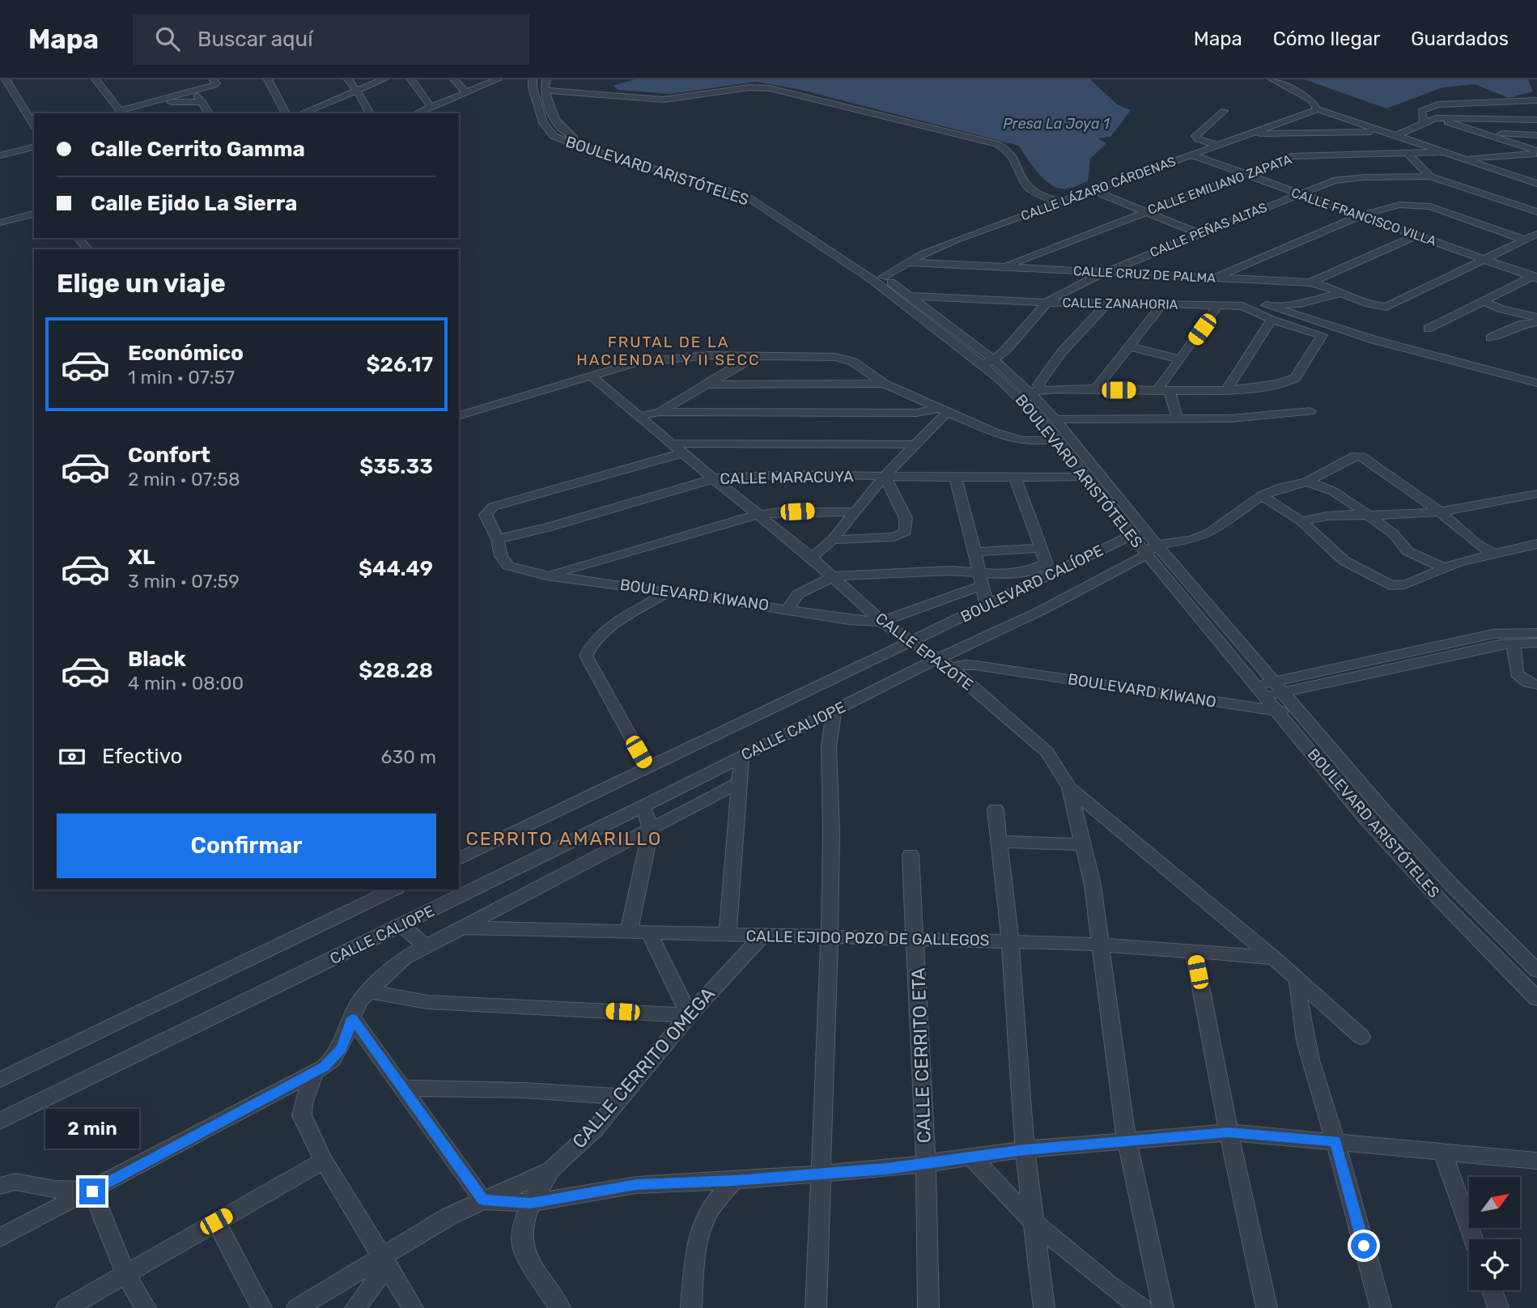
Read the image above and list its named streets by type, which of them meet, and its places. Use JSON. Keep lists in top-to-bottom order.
{
  "streets": {
    "street": [
      "BOULEVARD ARISTÓTELES",
      "CALLE EMILIANO ZAPATA",
      "CALLE LÁZARO CÁRDENAS",
      "CALLE FRANCISCO VILLA",
      "CALLE PEÑAS ALTAS",
      "CALLE CRUZ DE PALMA",
      "CALLE ZANAHORIA",
      "CALLE MARACUYA",
      "BOULEVARD CALÍOPE",
      "BOULEVARD KIWANO",
      "CALLE EPAZOTE",
      "CALLE CALIOPE",
      "CALLE EJIDO POZO DE GALLEGOS",
      "CALLE CERRITO ETA",
      "CALLE CERRITO OMEGA"
    ]
  },
  "crossings": [
    ["BOULEVARD ARISTÓTELES", "CALLE LÁZARO CÁRDENAS"],
    ["BOULEVARD ARISTÓTELES", "CALLE PEÑAS ALTAS"],
    ["BOULEVARD ARISTÓTELES", "CALLE ZANAHORIA"],
    ["BOULEVARD ARISTÓTELES", "CALLE MARACUYA"],
    ["BOULEVARD ARISTÓTELES", "BOULEVARD CALÍOPE"],
    ["BOULEVARD ARISTÓTELES", "BOULEVARD KIWANO"],
    ["CALLE EMILIANO ZAPATA", "CALLE FRANCISCO VILLA"],
    ["CALLE EMILIANO ZAPATA", "CALLE CRUZ DE PALMA"],
    ["CALLE LÁZARO CÁRDENAS", "CALLE FRANCISCO VILLA"],
    ["CALLE LÁZARO CÁRDENAS", "CALLE CRUZ DE PALMA"],
    ["CALLE FRANCISCO VILLA", "CALLE PEÑAS ALTAS"],
    ["CALLE FRANCISCO VILLA", "CALLE CRUZ DE PALMA"],
    ["CALLE PEÑAS ALTAS", "CALLE CRUZ DE PALMA"],
    ["CALLE PEÑAS ALTAS", "CALLE ZANAHORIA"],
    ["CALLE MARACUYA", "BOULEVARD KIWANO"],
    ["CALLE MARACUYA", "CALLE EPAZOTE"],
    ["BOULEVARD CALÍOPE", "BOULEVARD KIWANO"],
    ["BOULEVARD CALÍOPE", "CALLE EPAZOTE"],
    ["BOULEVARD CALÍOPE", "CALLE CALIOPE"],
    ["BOULEVARD KIWANO", "CALLE EPAZOTE"],
    ["BOULEVARD KIWANO", "CALLE CALIOPE"],
    ["CALLE EPAZOTE", "CALLE CALIOPE"],
    ["CALLE EPAZOTE", "CALLE EJIDO POZO DE GALLEGOS"],
    ["CALLE EJIDO POZO DE GALLEGOS", "CALLE CERRITO ETA"],
    ["CALLE EJIDO POZO DE GALLEGOS", "CALLE CERRITO OMEGA"]
  ],
  "districts": ["FRUTAL DE LA HACIENDA I Y II SECC", "CERRITO AMARILLO"],
  "water": ["Presa La Joya 1"],
  "north": "top right",
  "page": {
    "header": "Mapa",
    "search": "Buscar aquí",
    "nav": ["Mapa", "Cómo llegar", "Guardados"],
    "banner": ["Calle Cerrito Gamma", "Calle Ejido La Sierra"],
    "heading": "Elige un viaje",
    "list": [
      {
        "name": "Económico",
        "note": "1 min · 07:57",
        "value": "$26.17"
      },
      {
        "name": "Confort",
        "note": "2 min · 07:58",
        "value": "$35.33"
      },
      {
        "name": "XL",
        "note": "3 min · 07:59",
        "value": "$44.49"
      },
      {
        "name": "Black",
        "note": "4 min · 08:00",
        "value": "$28.28"
      }
    ],
    "pay": ["Efectivo", "630 m"],
    "buttons": "Confirmar",
    "bubble": "2 min"
  }
}
